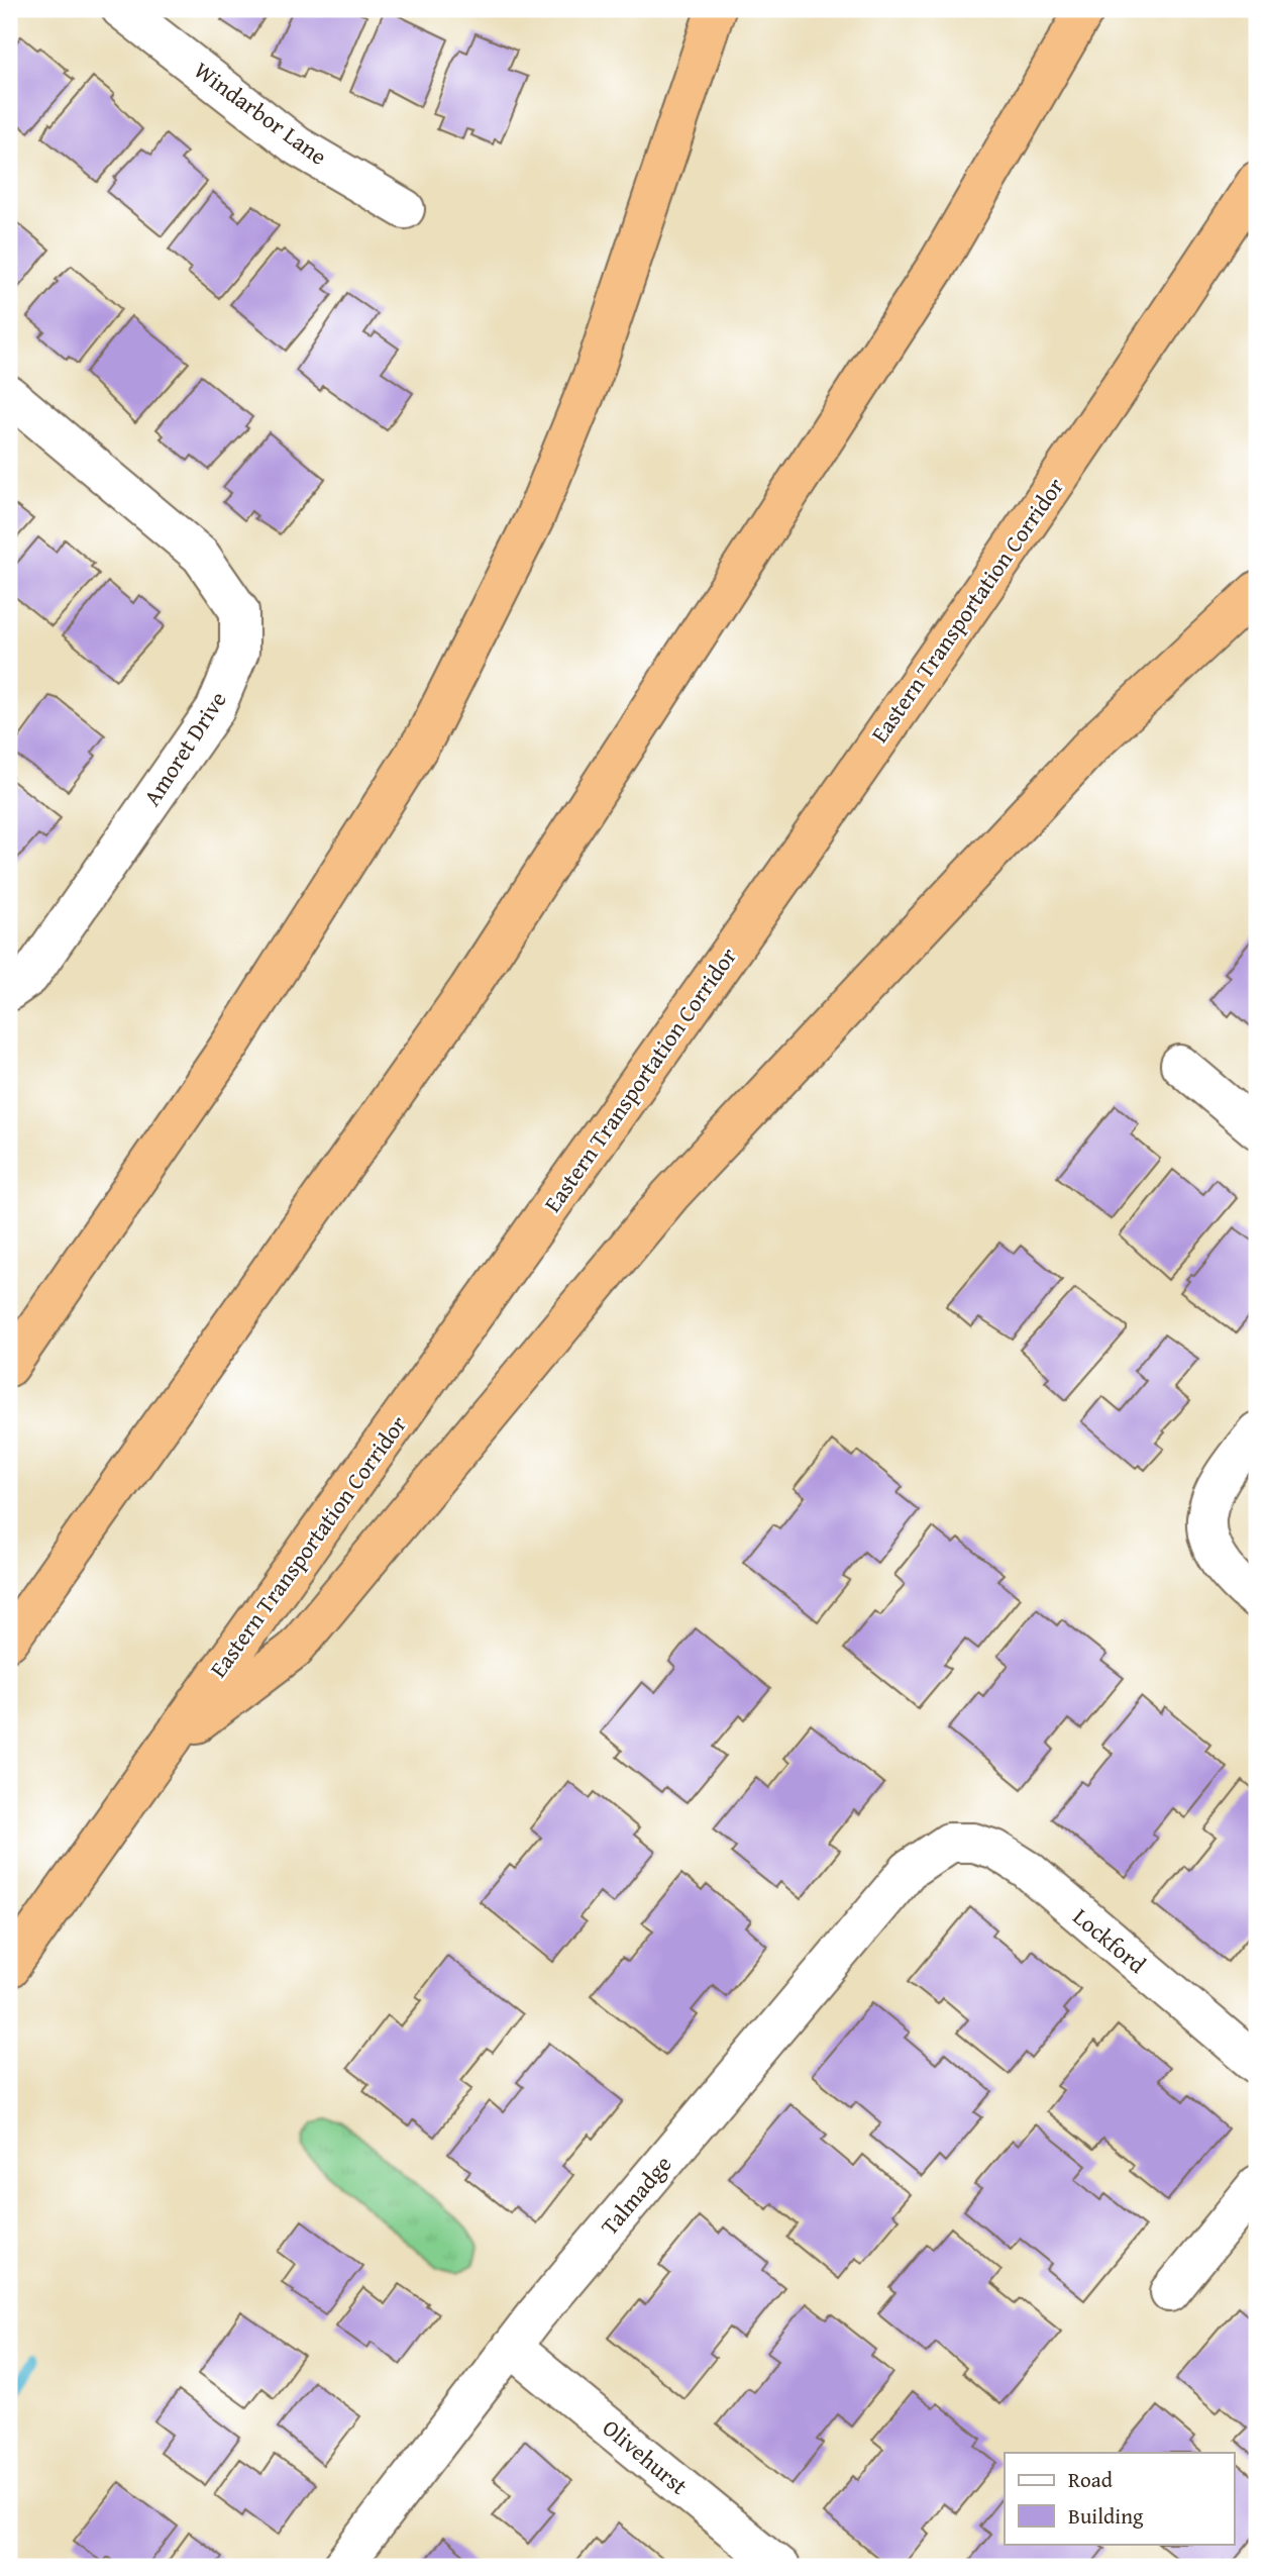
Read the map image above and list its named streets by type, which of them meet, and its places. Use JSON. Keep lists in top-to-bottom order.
{
  "streets": {
    "highway": ["Eastern Transportation Corridor"],
    "street": [
      "Windarbor Lane",
      "Amoret Drive",
      "Lockford",
      "Talmadge",
      "Olivehurst"
    ]
  },
  "crossings": [
    ["Lockford", "Talmadge"],
    ["Talmadge", "Olivehurst"]
  ],
  "legend": ["Road", "Building"]
}
